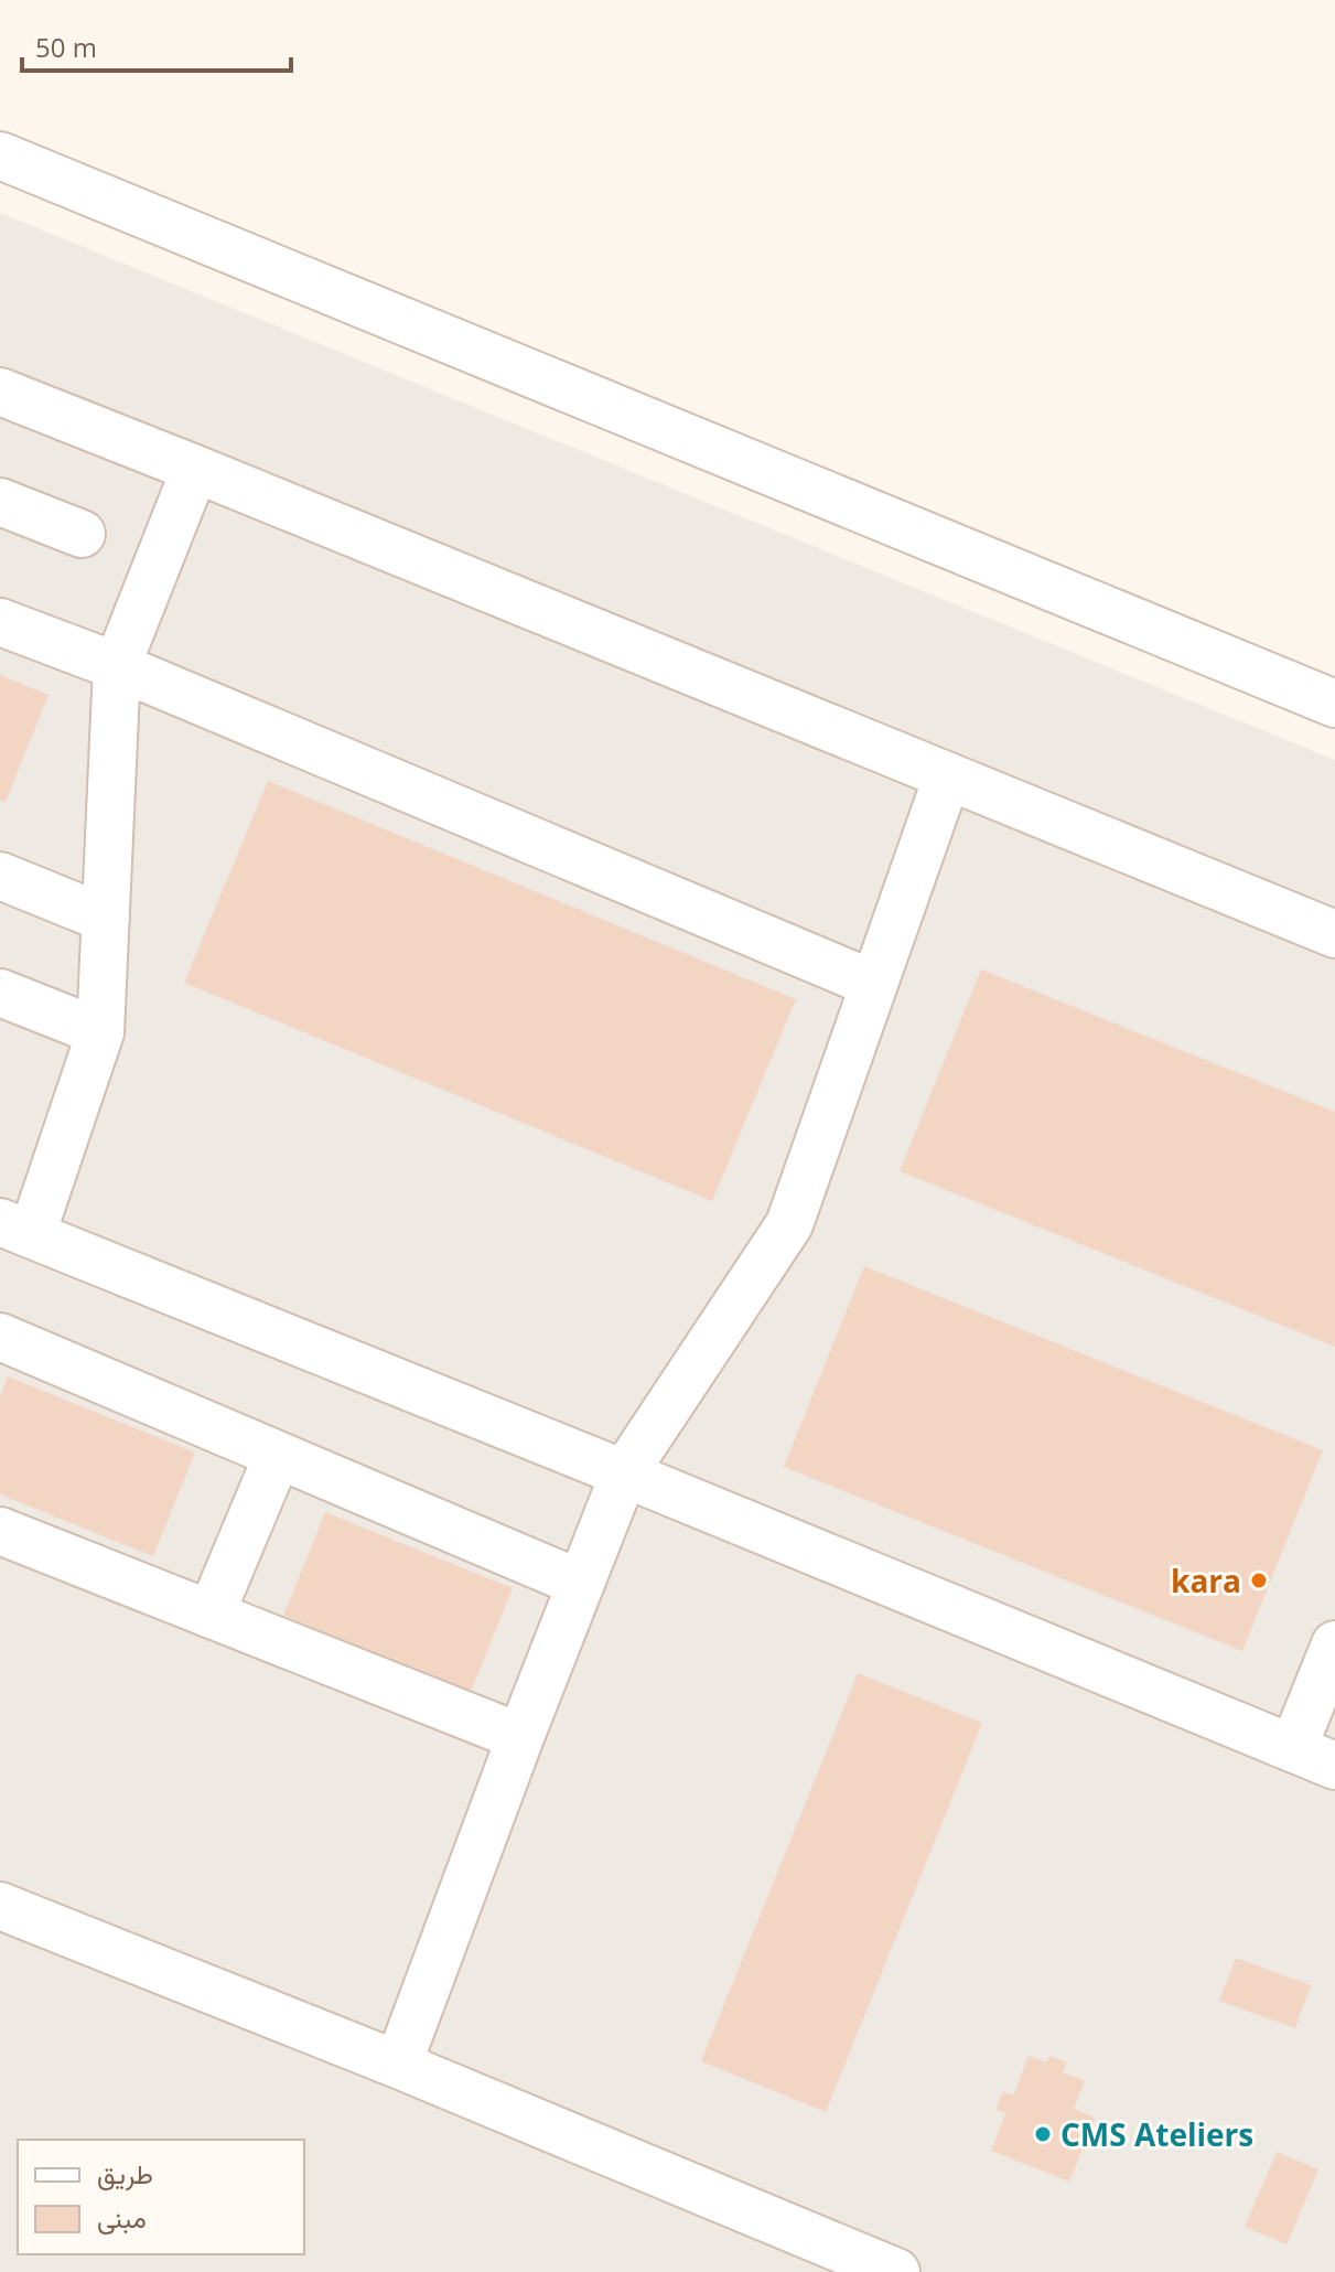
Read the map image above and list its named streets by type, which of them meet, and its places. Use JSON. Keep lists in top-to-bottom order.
{
  "places": ["kara", "CMS Ateliers"],
  "legend": ["طريق", "مبنى"],
  "scale_bar": "50 m"
}
